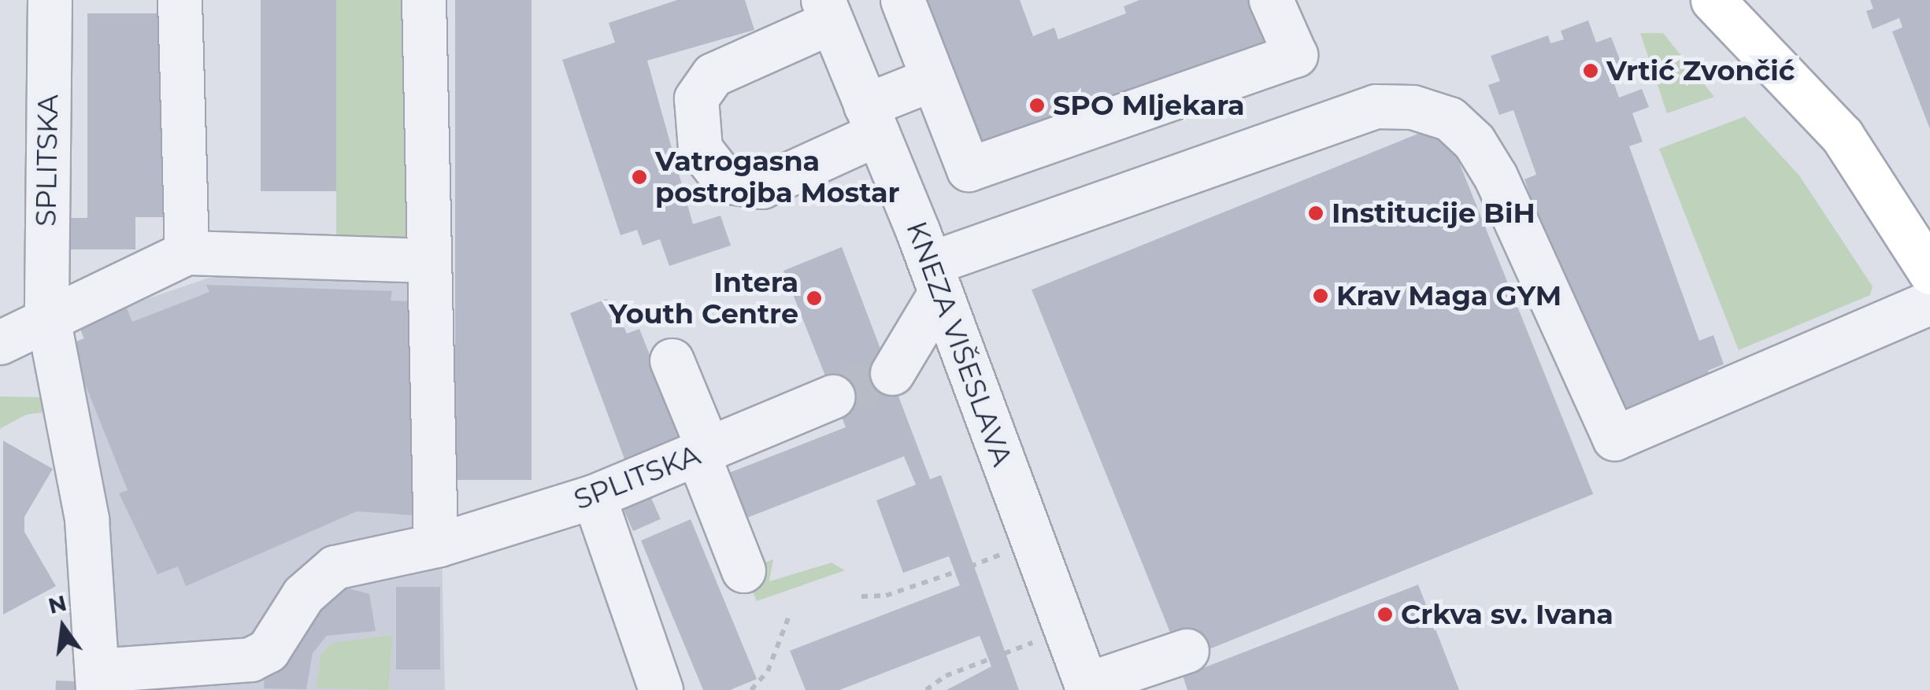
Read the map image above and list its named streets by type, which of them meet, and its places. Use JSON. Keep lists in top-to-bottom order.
{
  "streets": {
    "street": ["SPLITSKA", "KNEZA VIŠESLAVA"]
  },
  "places": [
    "Vrtić Zvončić",
    "SPO Mljekara",
    "Vatrogasna postrojba Mostar",
    "Institucije BiH",
    "Krav Maga GYM",
    "Intera Youth Centre",
    "Crkva sv. Ivana"
  ],
  "north": "top"
}
